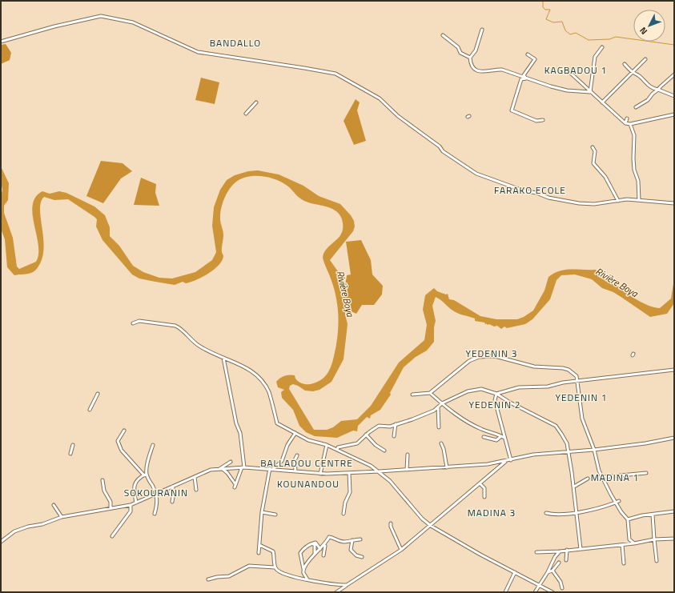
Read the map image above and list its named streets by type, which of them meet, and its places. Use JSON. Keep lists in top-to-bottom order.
{
  "districts": [
    "BANDALLO",
    "KAGBADOU 1",
    "FARAKO ECOLE",
    "YEDENIN 3",
    "YEDENIN 1",
    "YEDENIN 2",
    "BALLADOU CENTRE",
    "MADINA 1",
    "KOUNANDOU",
    "SOKOURANIN",
    "MADINA 3"
  ],
  "water": ["Rivière Boya"],
  "north": "bottom left"
}
